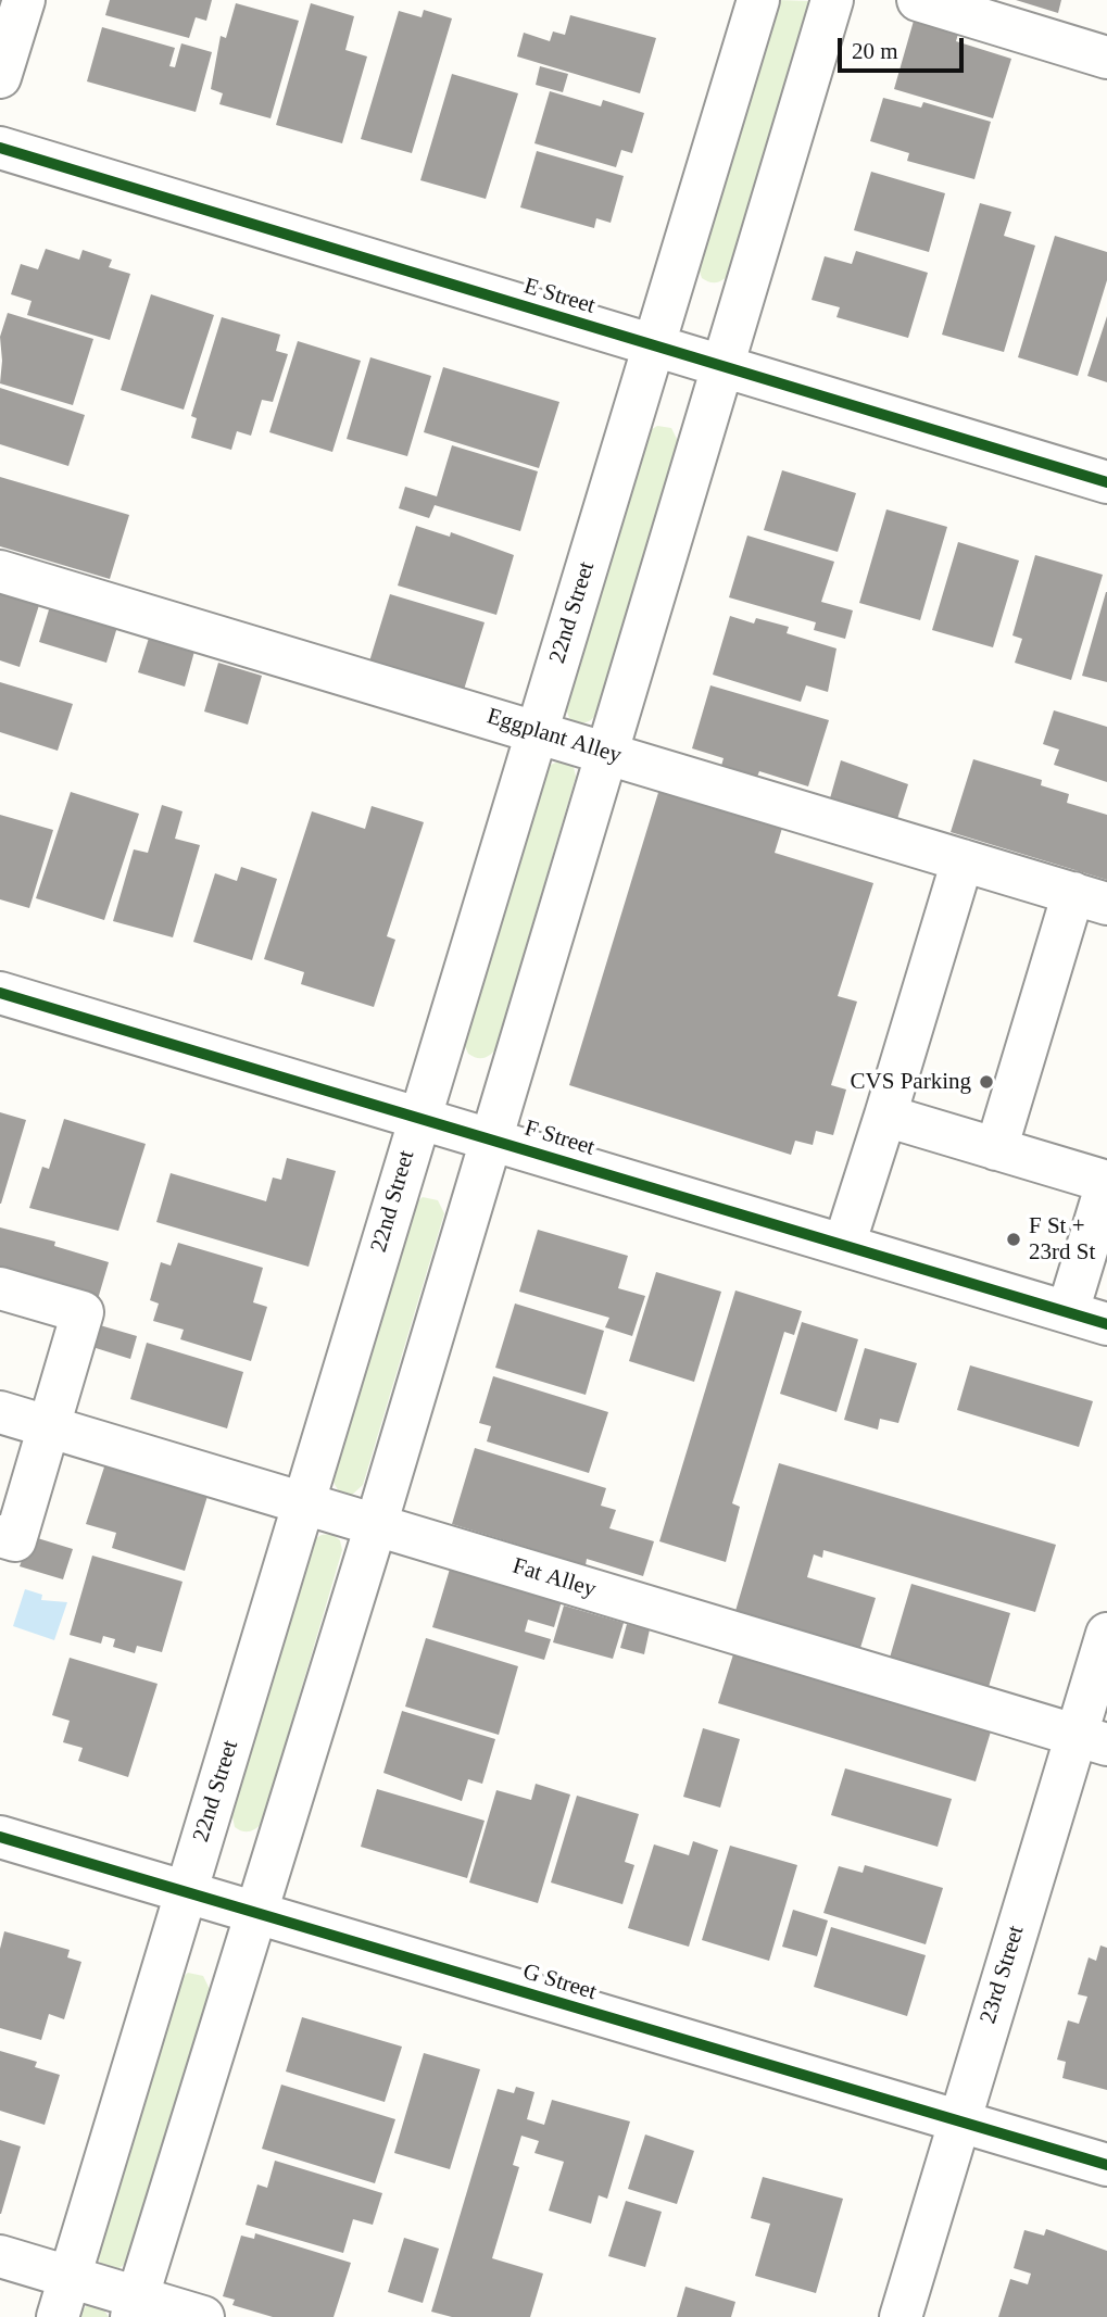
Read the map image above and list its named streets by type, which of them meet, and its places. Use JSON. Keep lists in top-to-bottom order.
{
  "streets": {
    "street": [
      "E Street",
      "22nd Street",
      "Eggplant Alley",
      "F Street",
      "Fat Alley",
      "23rd Street",
      "G Street"
    ]
  },
  "crossings": [
    ["E Street", "22nd Street"],
    ["22nd Street", "Eggplant Alley"],
    ["22nd Street", "F Street"],
    ["22nd Street", "Fat Alley"],
    ["22nd Street", "G Street"],
    ["Fat Alley", "23rd Street"],
    ["23rd Street", "G Street"]
  ],
  "places": ["CVS Parking", "F St + 23rd St"],
  "scale_bar": "20 m"
}
